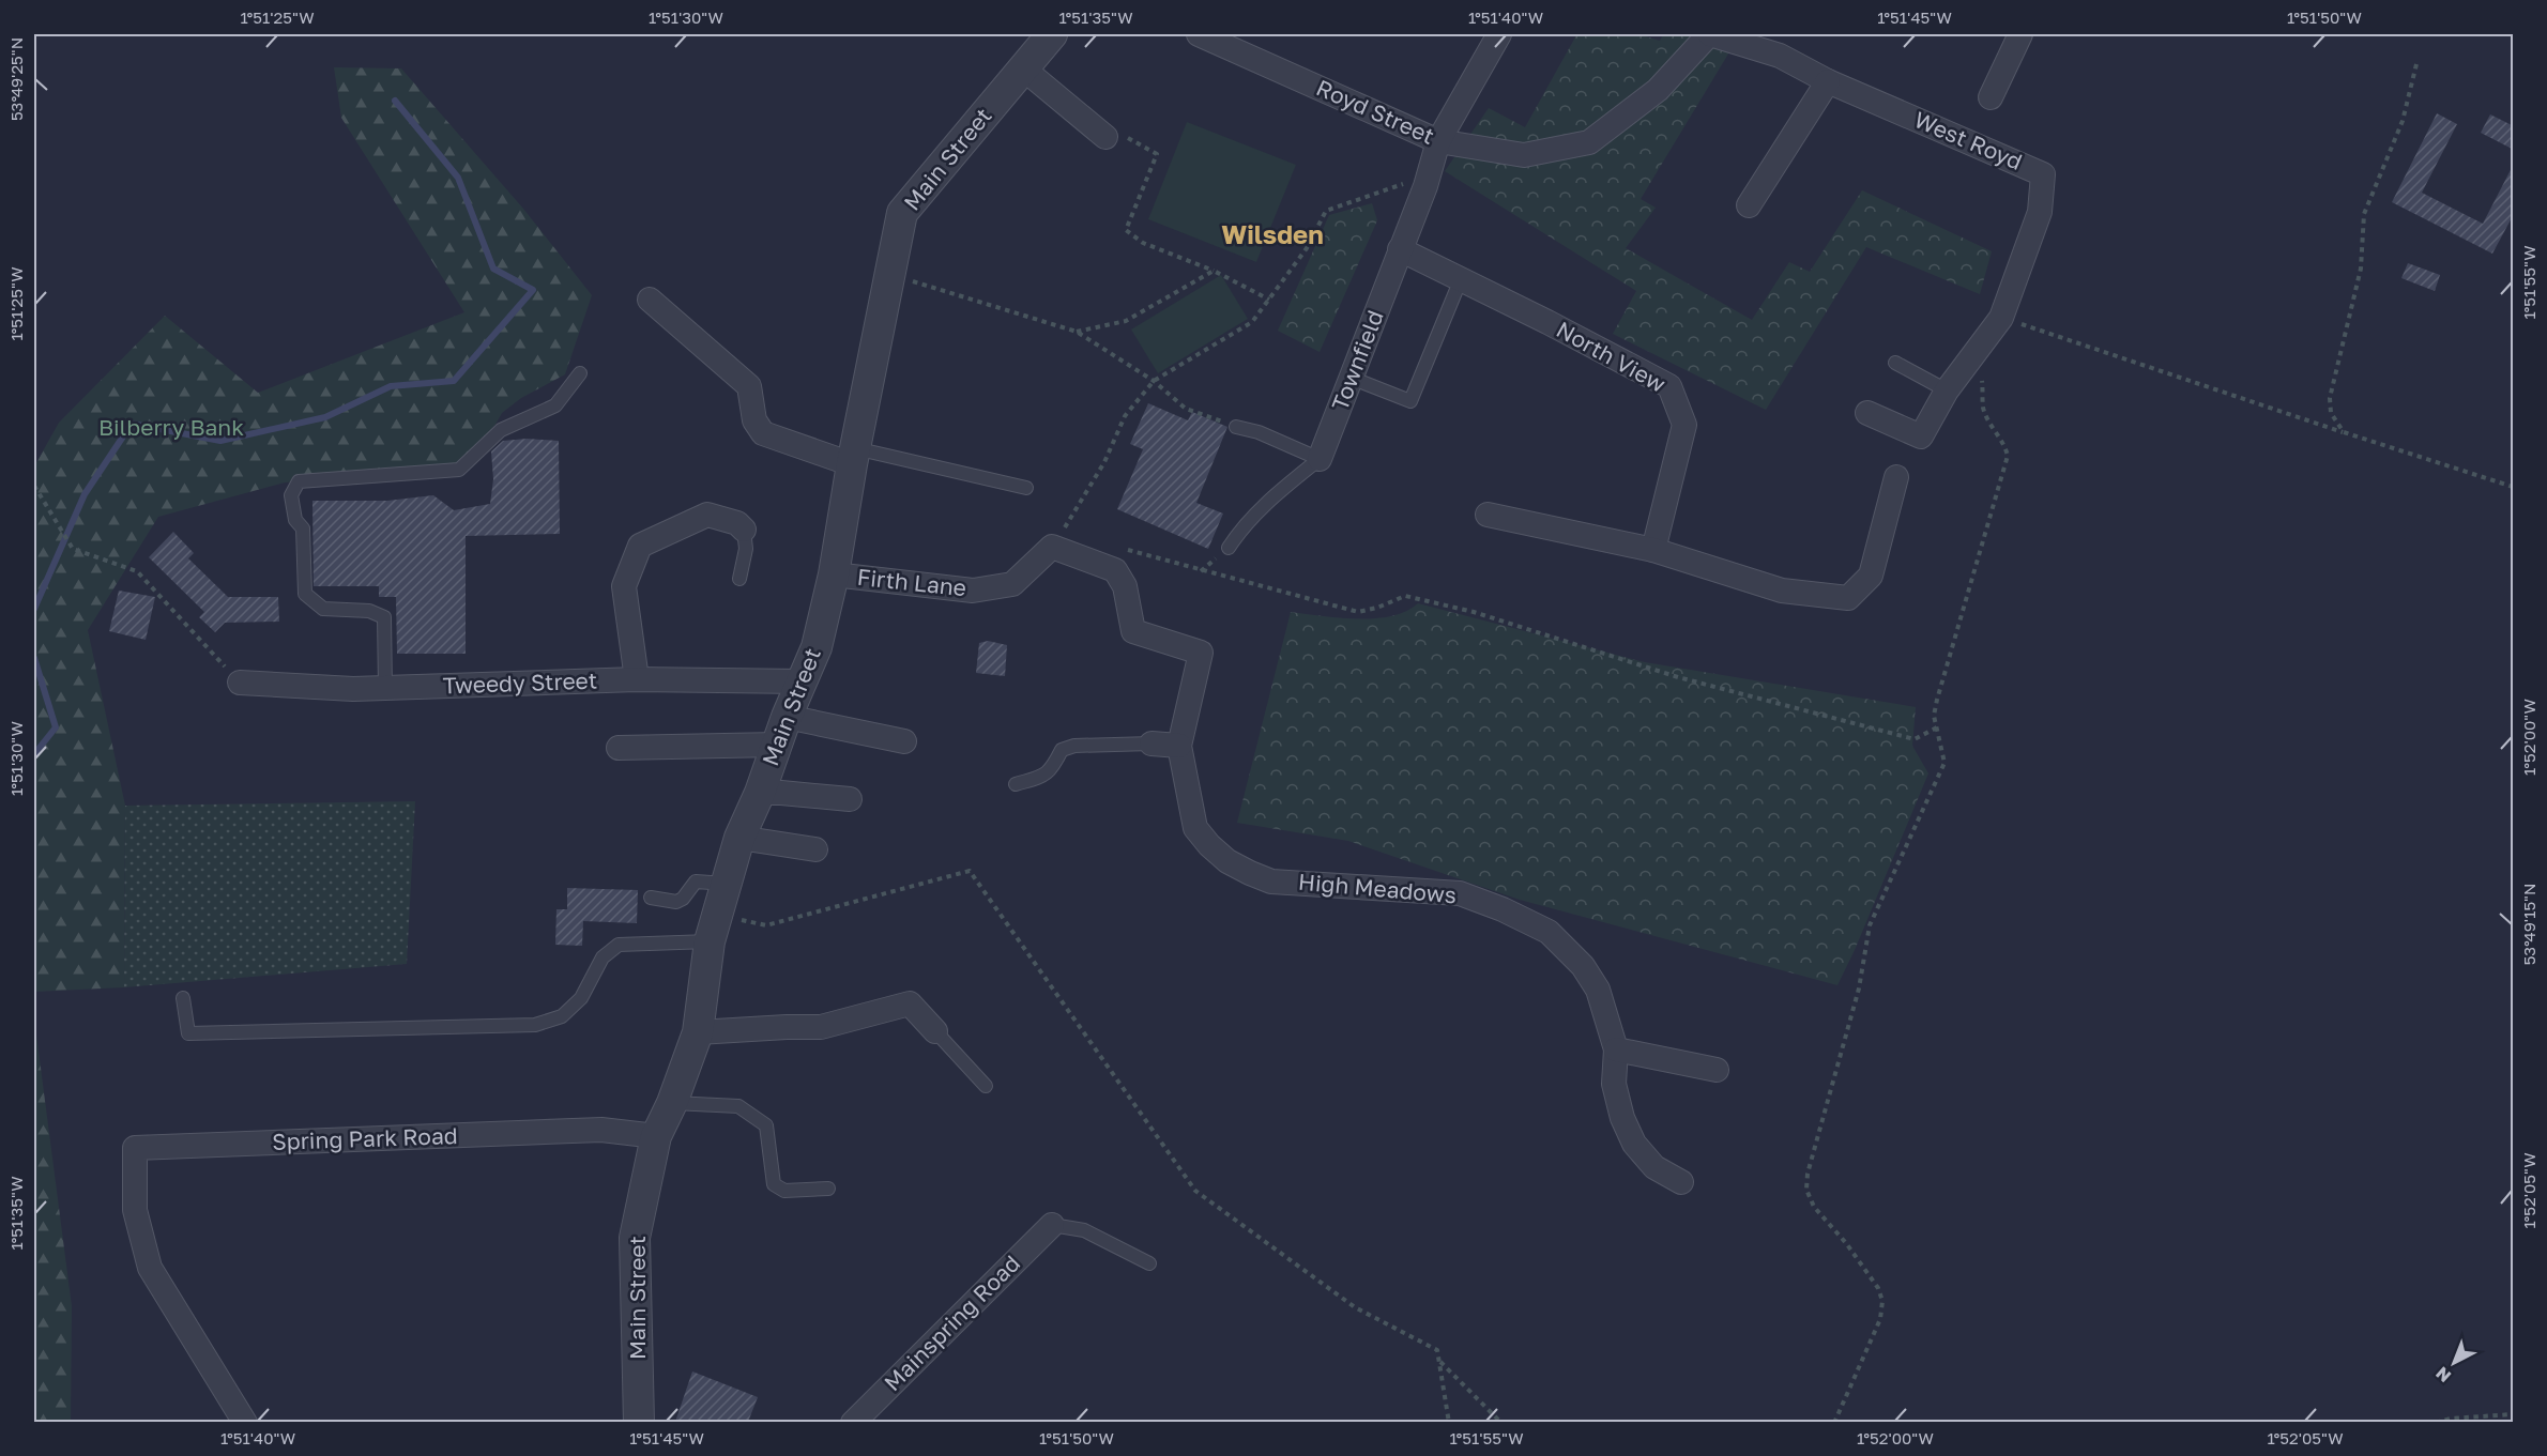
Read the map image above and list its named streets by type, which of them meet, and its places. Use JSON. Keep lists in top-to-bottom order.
{
  "streets": {
    "street": [
      "Royd Street",
      "West Royd",
      "Main Street",
      "North View",
      "Townfield",
      "Firth Lane",
      "Tweedy Street",
      "High Meadows",
      "Spring Park Road",
      "Mainspring Road"
    ]
  },
  "crossings": [
    ["Royd Street", "West Royd"],
    ["Royd Street", "Townfield"],
    ["Main Street", "Firth Lane"],
    ["Main Street", "Tweedy Street"],
    ["Main Street", "Spring Park Road"],
    ["North View", "Townfield"]
  ],
  "districts": ["Wilsden"],
  "parks": ["Bilberry Bank"],
  "north": "bottom left",
  "coordinates": [
    "1°51'25\"W",
    "1°51'30\"W",
    "1°51'35\"W",
    "1°51'40\"W",
    "1°51'45\"W",
    "1°51'50\"W",
    "53°49'25\"N",
    "1°51'55\"W",
    "1°52'00\"W",
    "53°49'15\"N",
    "1°52'05\"W"
  ]
}
